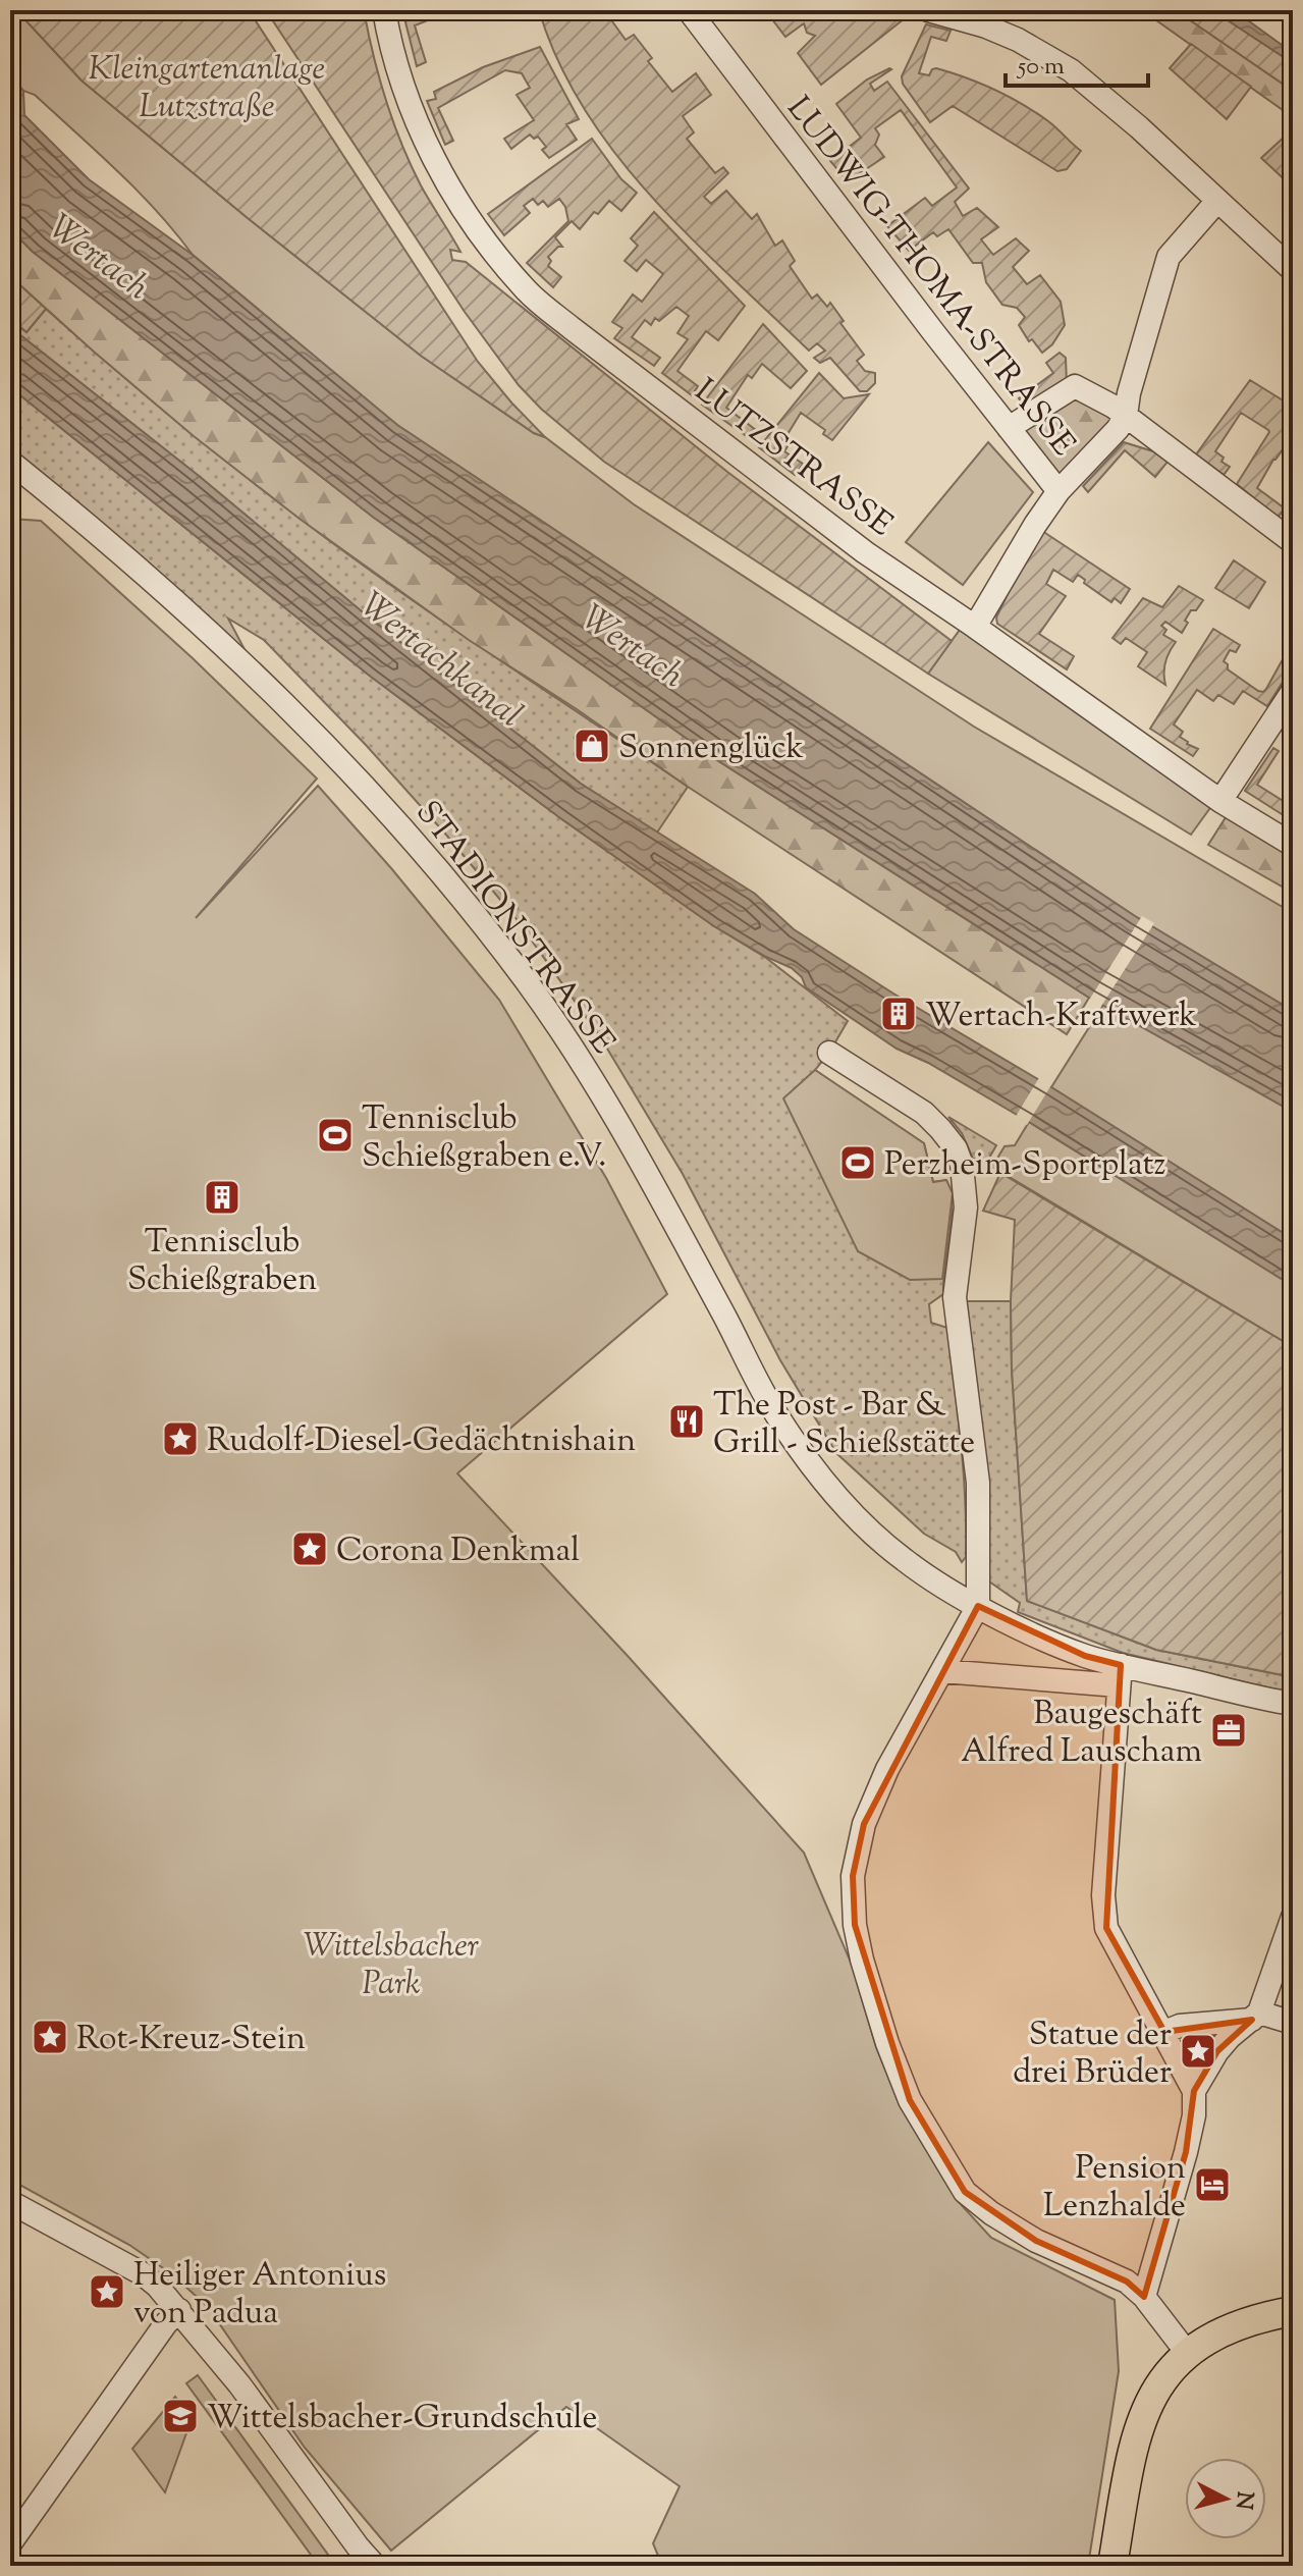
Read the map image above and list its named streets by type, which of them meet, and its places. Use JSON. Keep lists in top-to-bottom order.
{
  "streets": {
    "street": ["LUDWIG-THOMA-STRASSE", "LUTZSTRASSE", "STADIONSTRASSE"]
  },
  "crossings": [
    ["LUDWIG-THOMA-STRASSE", "LUTZSTRASSE"]
  ],
  "water": ["Wertach", "Wertachkanal"],
  "parks": ["Kleingartenanlage Lutzstraße", "Wittelsbacher Park"],
  "places": {
    "shop": ["Sonnenglück"],
    "building": ["Wertach-Kraftwerk", "Tennisclub Schießgraben"],
    "sports": ["Tennisclub Schießgraben e.V.", "Perzheim-Sportplatz"],
    "restaurant": ["The Post - Bar & Grill - Schießstätte"],
    "place": [
      "Rudolf-Diesel-Gedächtnishain",
      "Corona Denkmal",
      "Rot-Kreuz-Stein",
      "Statue der drei Brüder",
      "Heiliger Antonius von Padua"
    ],
    "office": ["Baugeschäft Alfred Lauscham"],
    "hotel": ["Pension Lenzhalde"],
    "school or university": ["Wittelsbacher-Grundschule"]
  },
  "scale_bar": "50 m",
  "north": "right"
}
